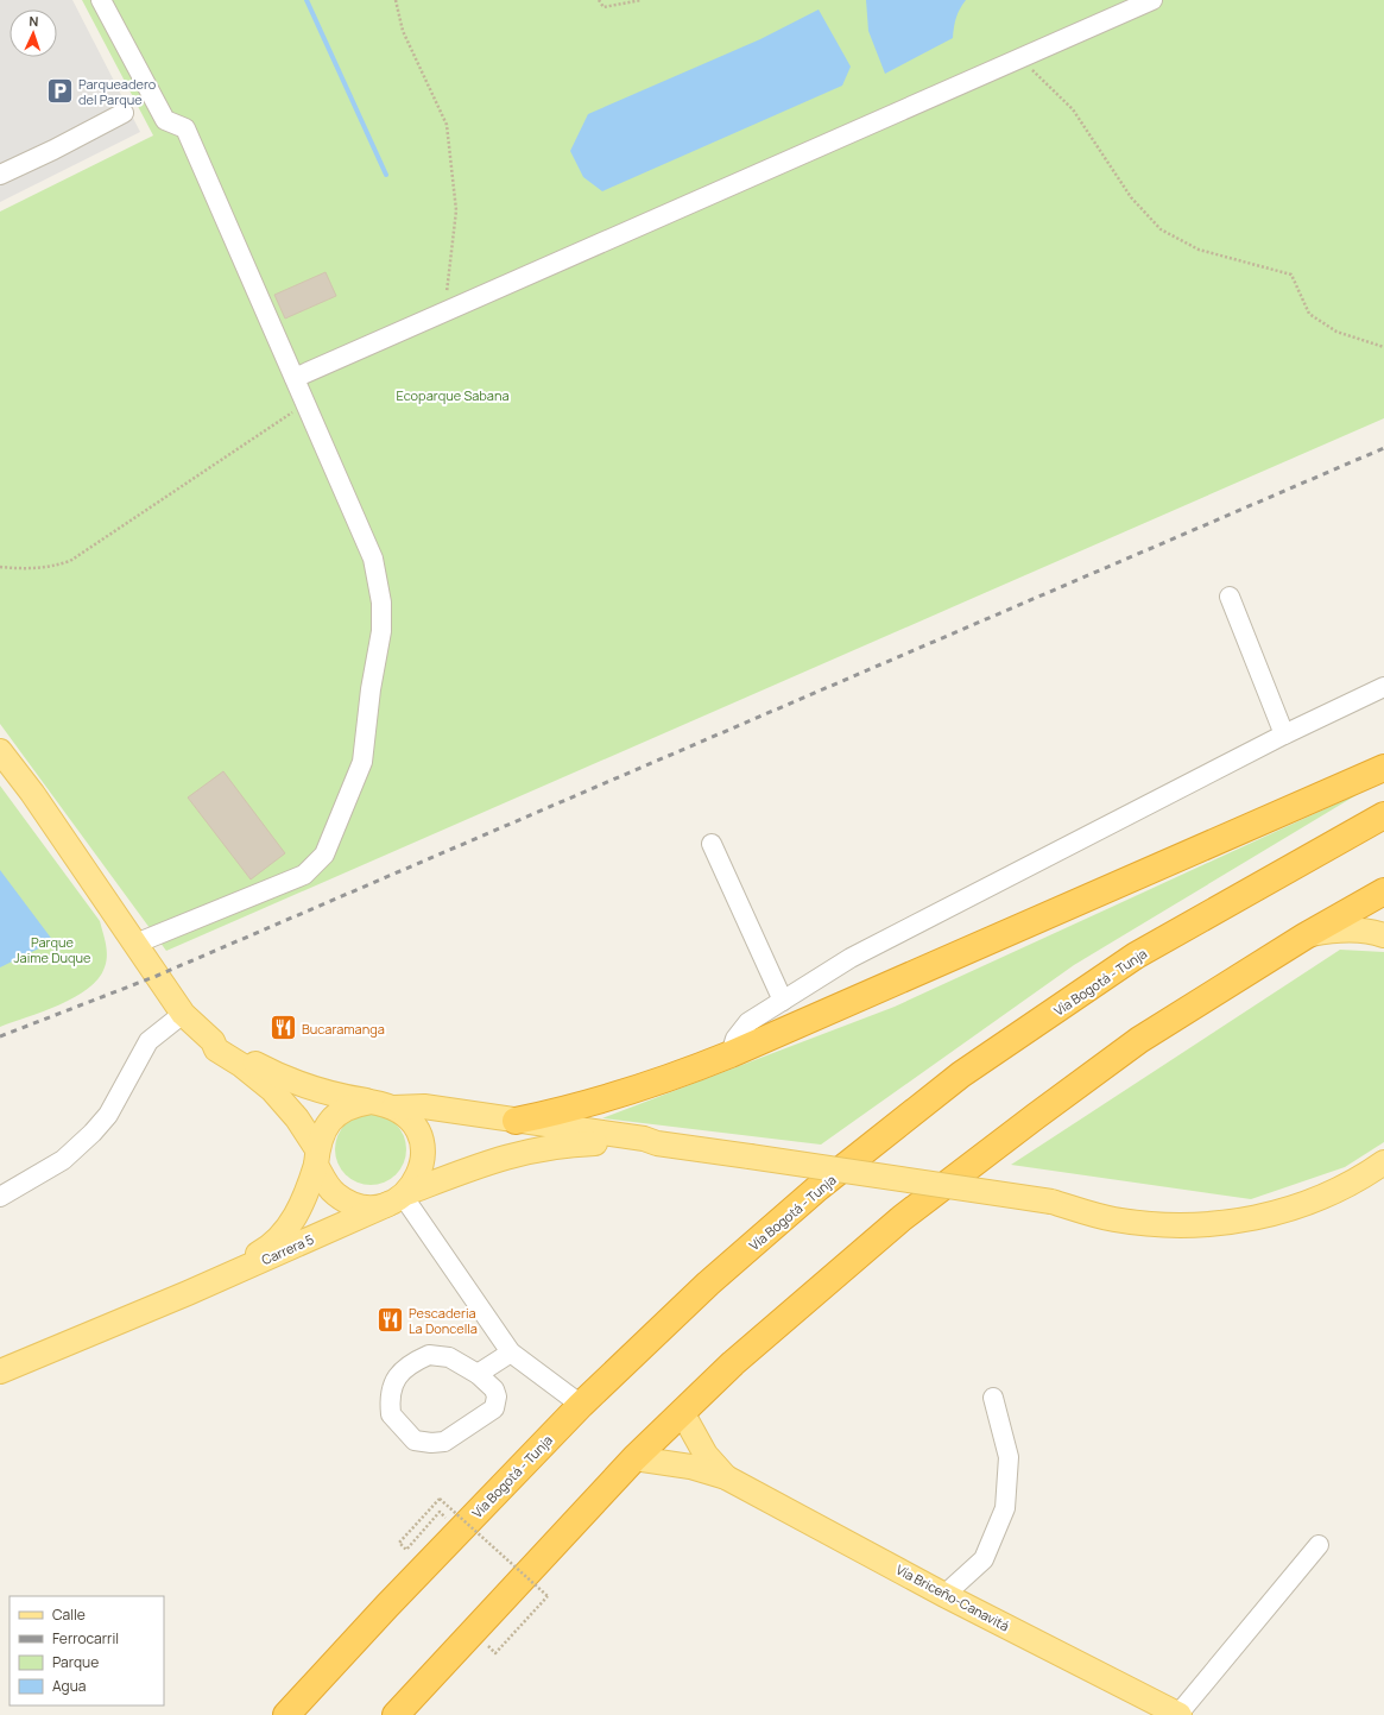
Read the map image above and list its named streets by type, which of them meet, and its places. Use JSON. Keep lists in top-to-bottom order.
{
  "streets": {
    "highway": ["Vía Bogotá - Tunja"],
    "main road": ["Carrera 5", "Vía Briceño-Canavitá"]
  },
  "parks": ["Ecoparque Sabana", "Parque Jaime Duque"],
  "places": {
    "parking": ["Parqueadero del Parque"],
    "restaurant": ["Bucaramanga", "Pescaderia La Doncella"]
  },
  "legend": [
    "Calle",
    "Ferrocarril",
    "Parque",
    "Agua"
  ],
  "north": "top"
}
